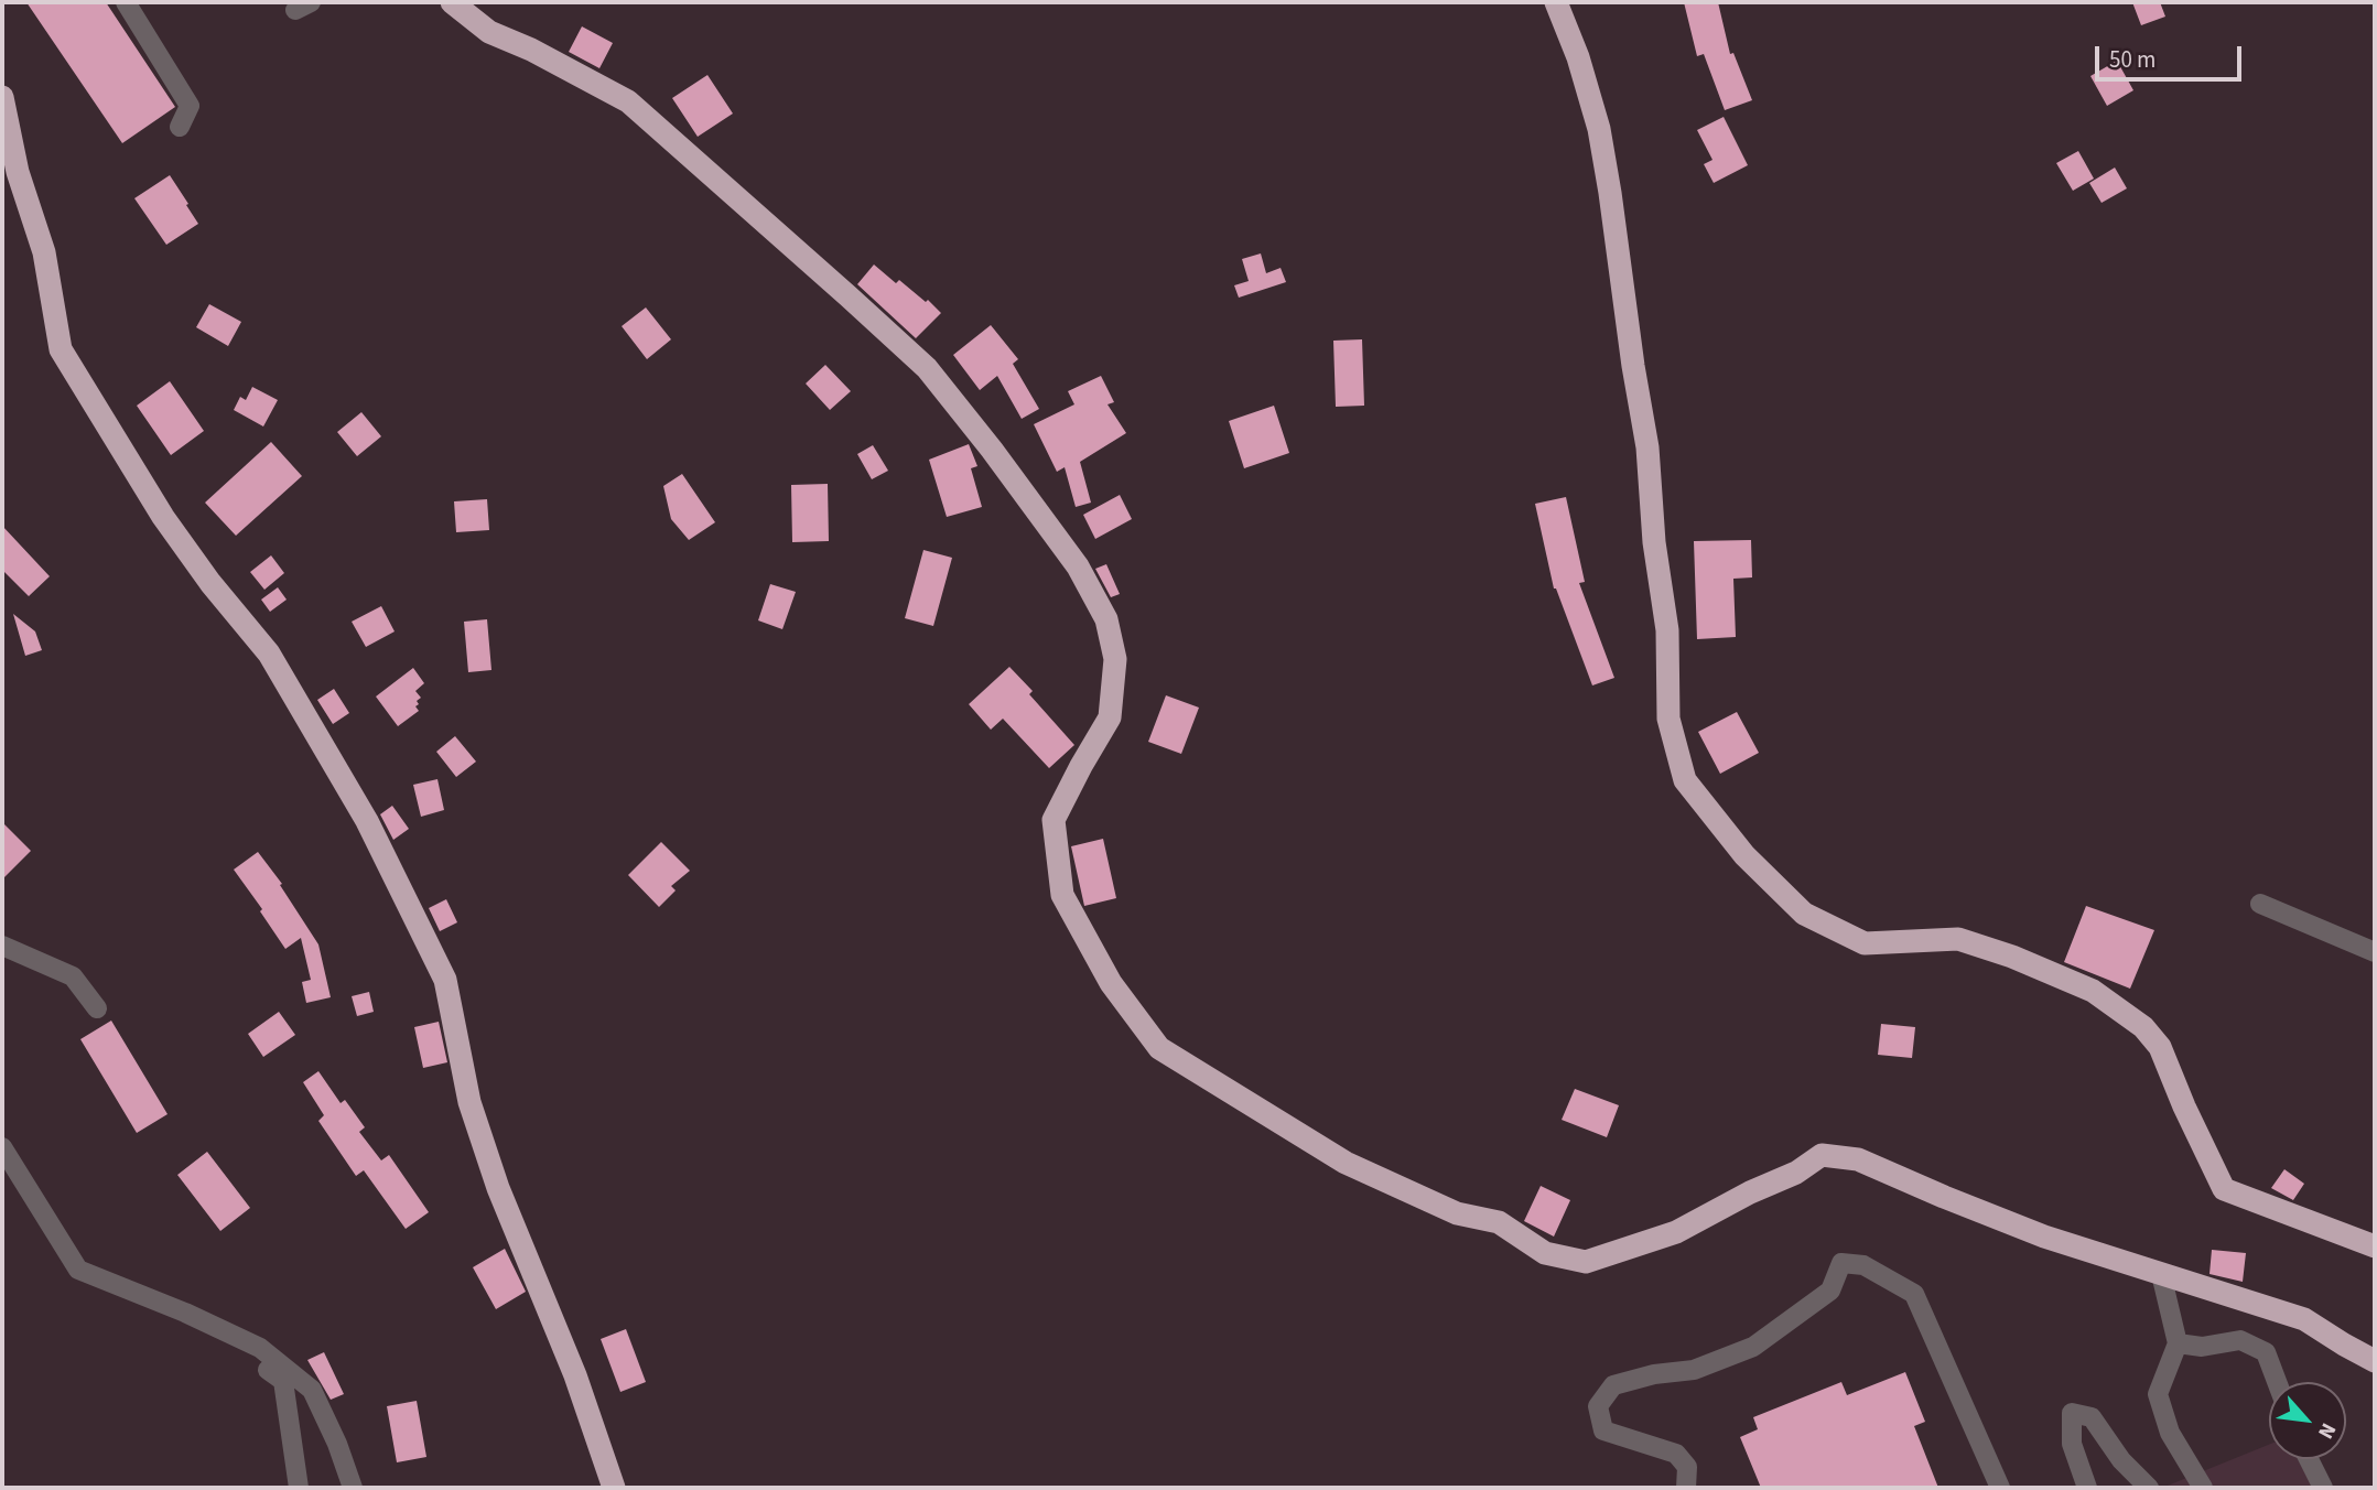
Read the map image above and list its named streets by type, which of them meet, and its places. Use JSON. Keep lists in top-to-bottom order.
{
  "scale_bar": "50 m",
  "north": "bottom right"
}
